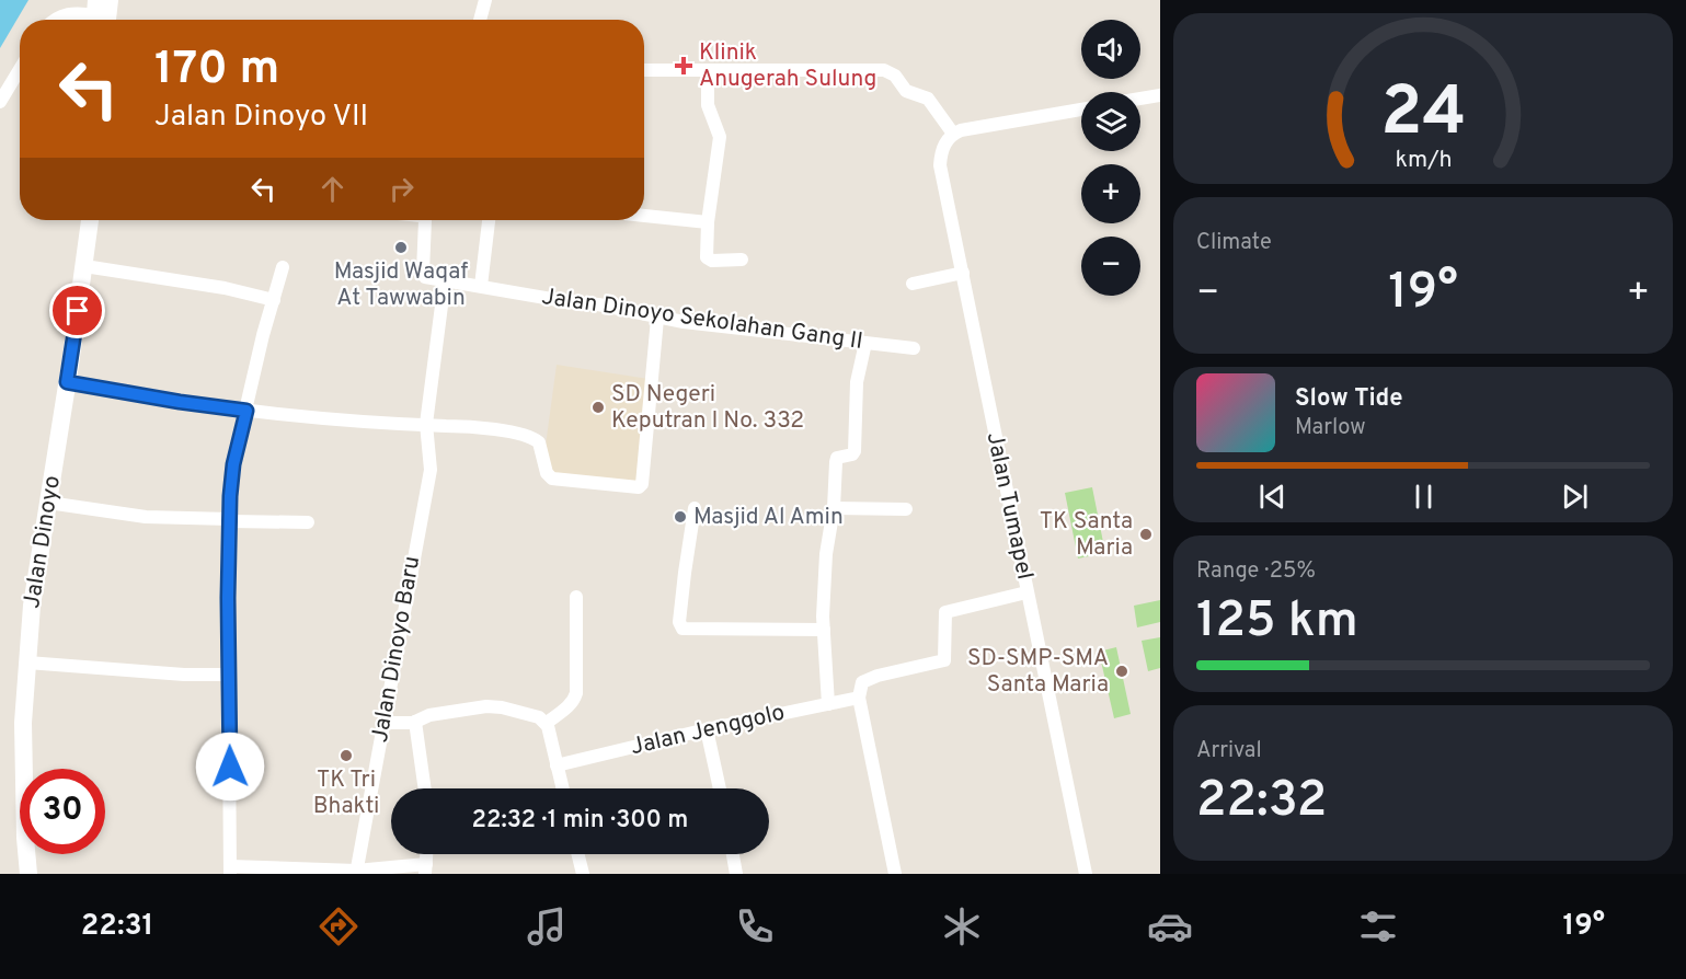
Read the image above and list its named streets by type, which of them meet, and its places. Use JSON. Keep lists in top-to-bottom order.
{
  "streets": {
    "main road": ["Jalan Dinoyo"],
    "street": [
      "Jalan Dinoyo Sekolahan Gang II",
      "Jalan Tumapel",
      "Jalan Dinoyo Baru",
      "Jalan Jenggolo"
    ]
  },
  "crossings": [
    ["Jalan Dinoyo Sekolahan Gang II", "Jalan Dinoyo Baru"]
  ],
  "places": {
    "health": ["Klinik Anugerah Sulung"],
    "other": [
      "Masjid Waqaf At Tawwabin",
      "SD Negeri Keputran I No. 332",
      "Masjid Al Amin",
      "TK Santa Maria",
      "SD-SMP-SMA Santa Maria",
      "TK Tri Bhakti"
    ]
  },
  "page": {
    "map_buttons": ["+", "−"],
    "turn": ["170 m", "Jalan Dinoyo VII"],
    "tile": [
      "Climate",
      ["Range · 25%", "125 km"],
      ["Arrival", "22:32"]
    ],
    "heat": ["−", "19°", "+"],
    "song": ["Slow Tide", "Marlow"],
    "limit": "30",
    "trip": "22:32 · 1 min · 300 m",
    "tabs": ["22:31", "19°"],
    "gauge": ["24", "km/h"]
  }
}
